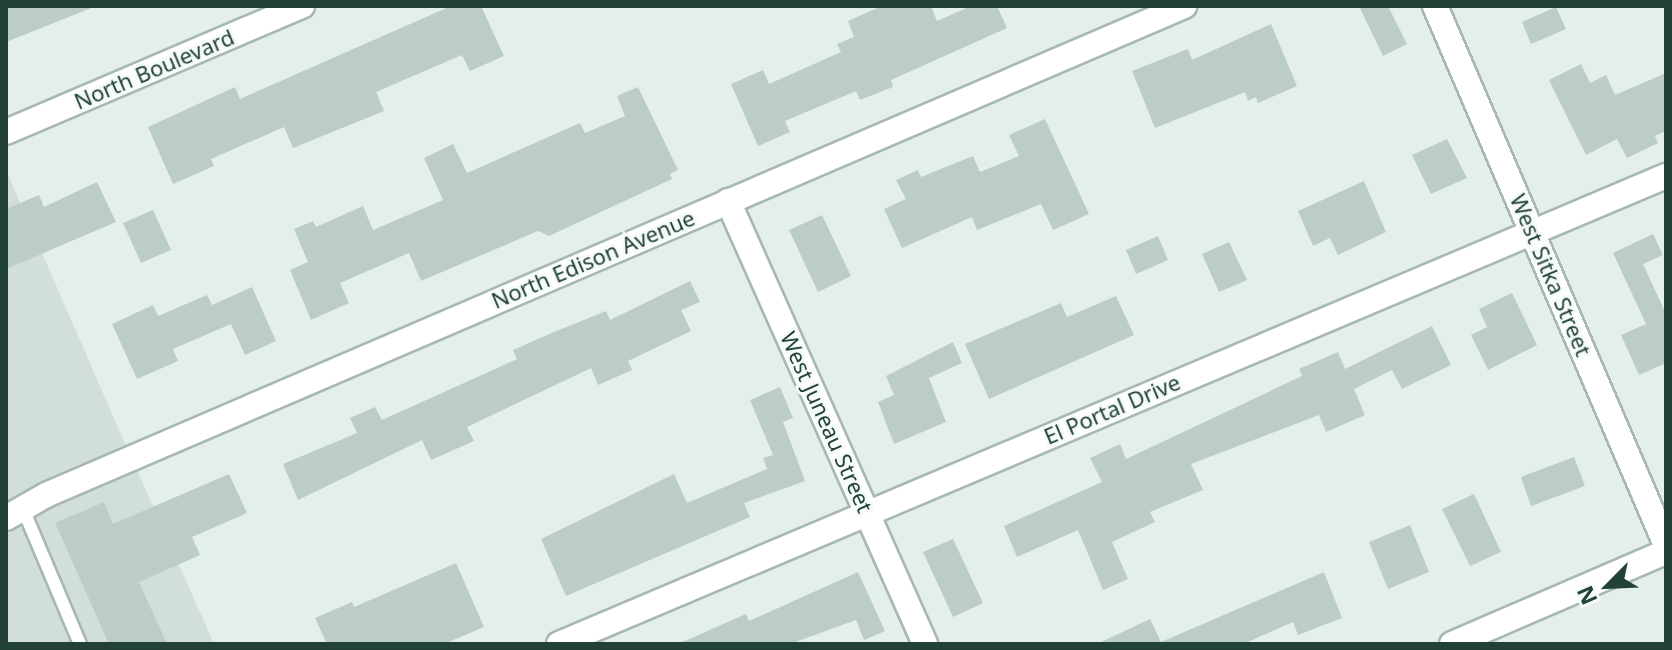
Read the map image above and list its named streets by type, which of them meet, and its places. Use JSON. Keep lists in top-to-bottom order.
{
  "streets": {
    "street": [
      "North Boulevard",
      "North Edison Avenue",
      "West Sitka Street",
      "El Portal Drive",
      "West Juneau Street"
    ]
  },
  "crossings": [
    ["North Edison Avenue", "West Juneau Street"],
    ["West Sitka Street", "El Portal Drive"],
    ["El Portal Drive", "West Juneau Street"]
  ],
  "north": "bottom left"
}
